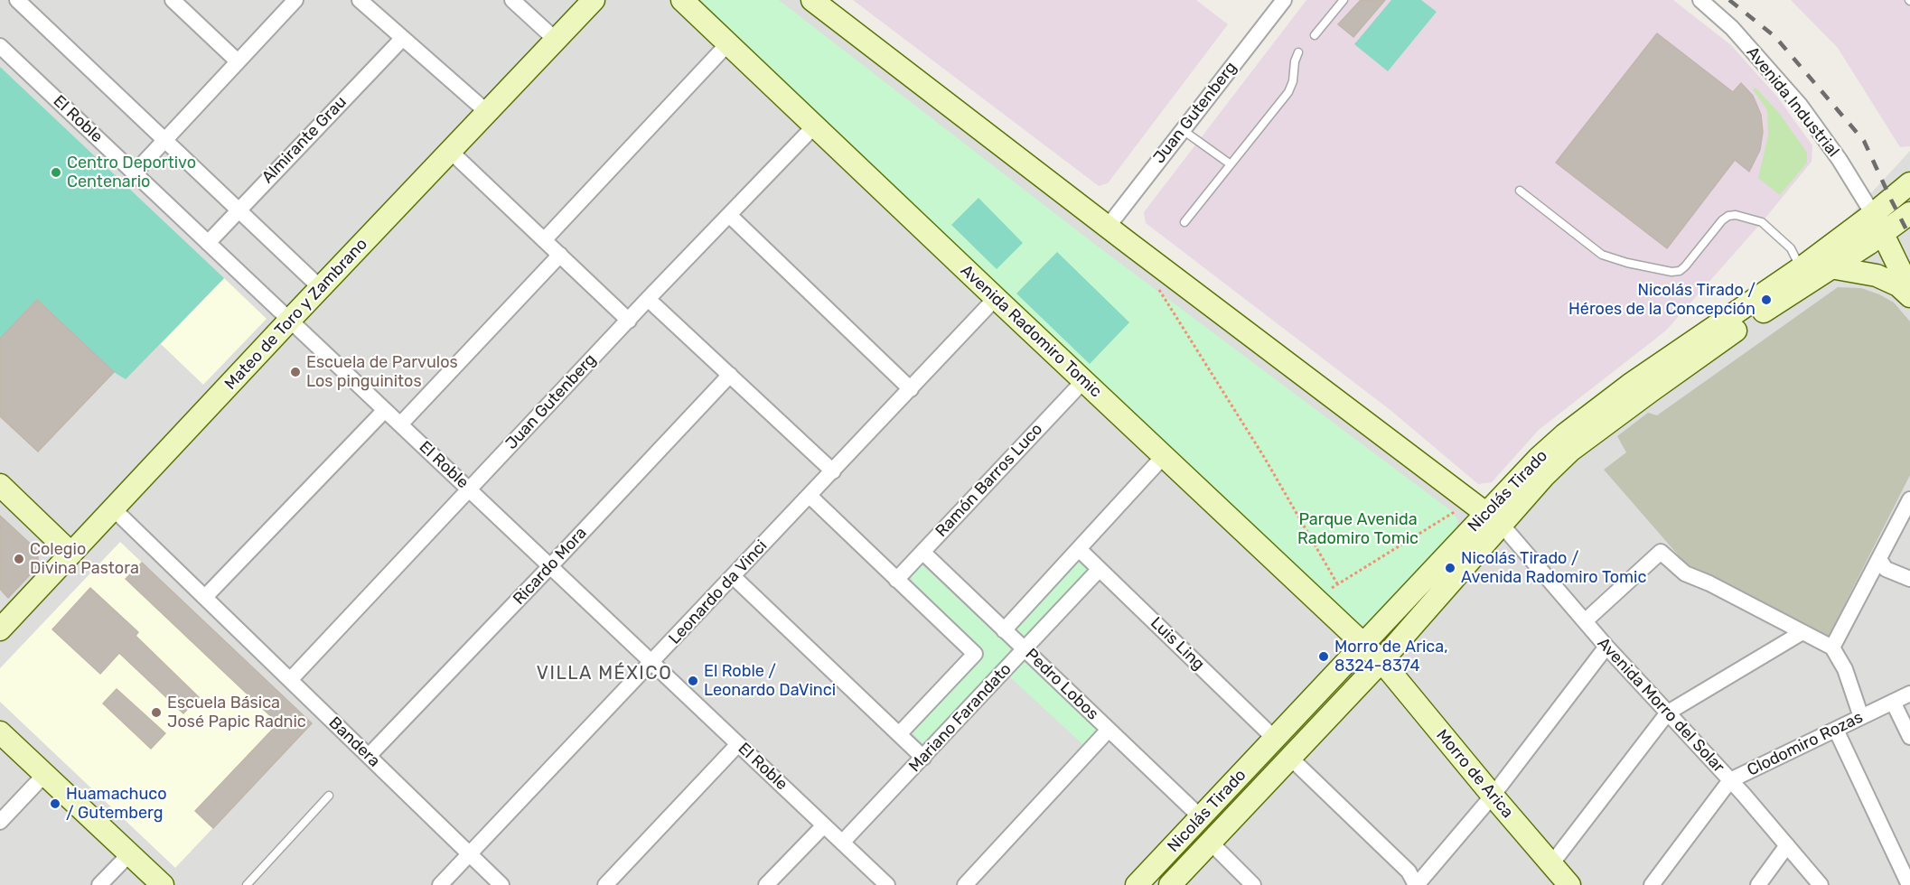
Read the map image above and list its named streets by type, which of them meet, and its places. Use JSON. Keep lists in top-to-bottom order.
{
  "streets": {
    "main road": [
      "Mateo de Toro y Zambrano",
      "Avenida Radomiro Tomic",
      "Nicolás Tirado",
      "Morro de Arica"
    ],
    "street": [
      "Avenida Industrial",
      "Juan Gutenberg",
      "El Roble",
      "Almirante Grau",
      "Ramón Barros Luco",
      "Ricardo Mora",
      "Leonardo da Vinci",
      "Luis Ling",
      "Pedro Lobos",
      "Avenida Morro del Solar",
      "Mariano Farandato",
      "Bandera",
      "Clodomiro Rozas"
    ]
  },
  "crossings": [
    ["Avenida Industrial", "Nicolás Tirado"],
    ["Juan Gutenberg", "El Roble"],
    ["Juan Gutenberg", "Avenida Radomiro Tomic"],
    ["Juan Gutenberg", "Bandera"],
    ["El Roble", "Almirante Grau"],
    ["El Roble", "Mateo de Toro y Zambrano"],
    ["El Roble", "Ricardo Mora"],
    ["El Roble", "Leonardo da Vinci"],
    ["El Roble", "Mariano Farandato"],
    ["Mateo de Toro y Zambrano", "Bandera"],
    ["Avenida Radomiro Tomic", "Ramón Barros Luco"],
    ["Avenida Radomiro Tomic", "Nicolás Tirado"],
    ["Avenida Radomiro Tomic", "Leonardo da Vinci"],
    ["Avenida Radomiro Tomic", "Morro de Arica"],
    ["Ramón Barros Luco", "Pedro Lobos"],
    ["Ramón Barros Luco", "Mariano Farandato"],
    ["Nicolás Tirado", "Luis Ling"],
    ["Nicolás Tirado", "Pedro Lobos"],
    ["Nicolás Tirado", "Avenida Morro del Solar"],
    ["Nicolás Tirado", "Morro de Arica"],
    ["Ricardo Mora", "Bandera"],
    ["Leonardo da Vinci", "Bandera"],
    ["Luis Ling", "Mariano Farandato"],
    ["Pedro Lobos", "Mariano Farandato"],
    ["Avenida Morro del Solar", "Clodomiro Rozas"]
  ],
  "districts": ["VILLA MÉXICO"],
  "parks": ["Parque Avenida Radomiro Tomic"],
  "places": [
    "Centro Deportivo Centenario",
    "Nicolás Tirado / Héroes de la Concepción",
    "Escuela de Parvulos Los pinguinitos",
    "Colegio Divina Pastora",
    "Nicolás Tirado / Avenida Radomiro Tomic",
    "Morro de Arica, 8324-8374",
    "El Roble / Leonardo DaVinci",
    "Escuela Básica José Papic Radnic",
    "Huamachuco / Gutemberg"
  ]
}
